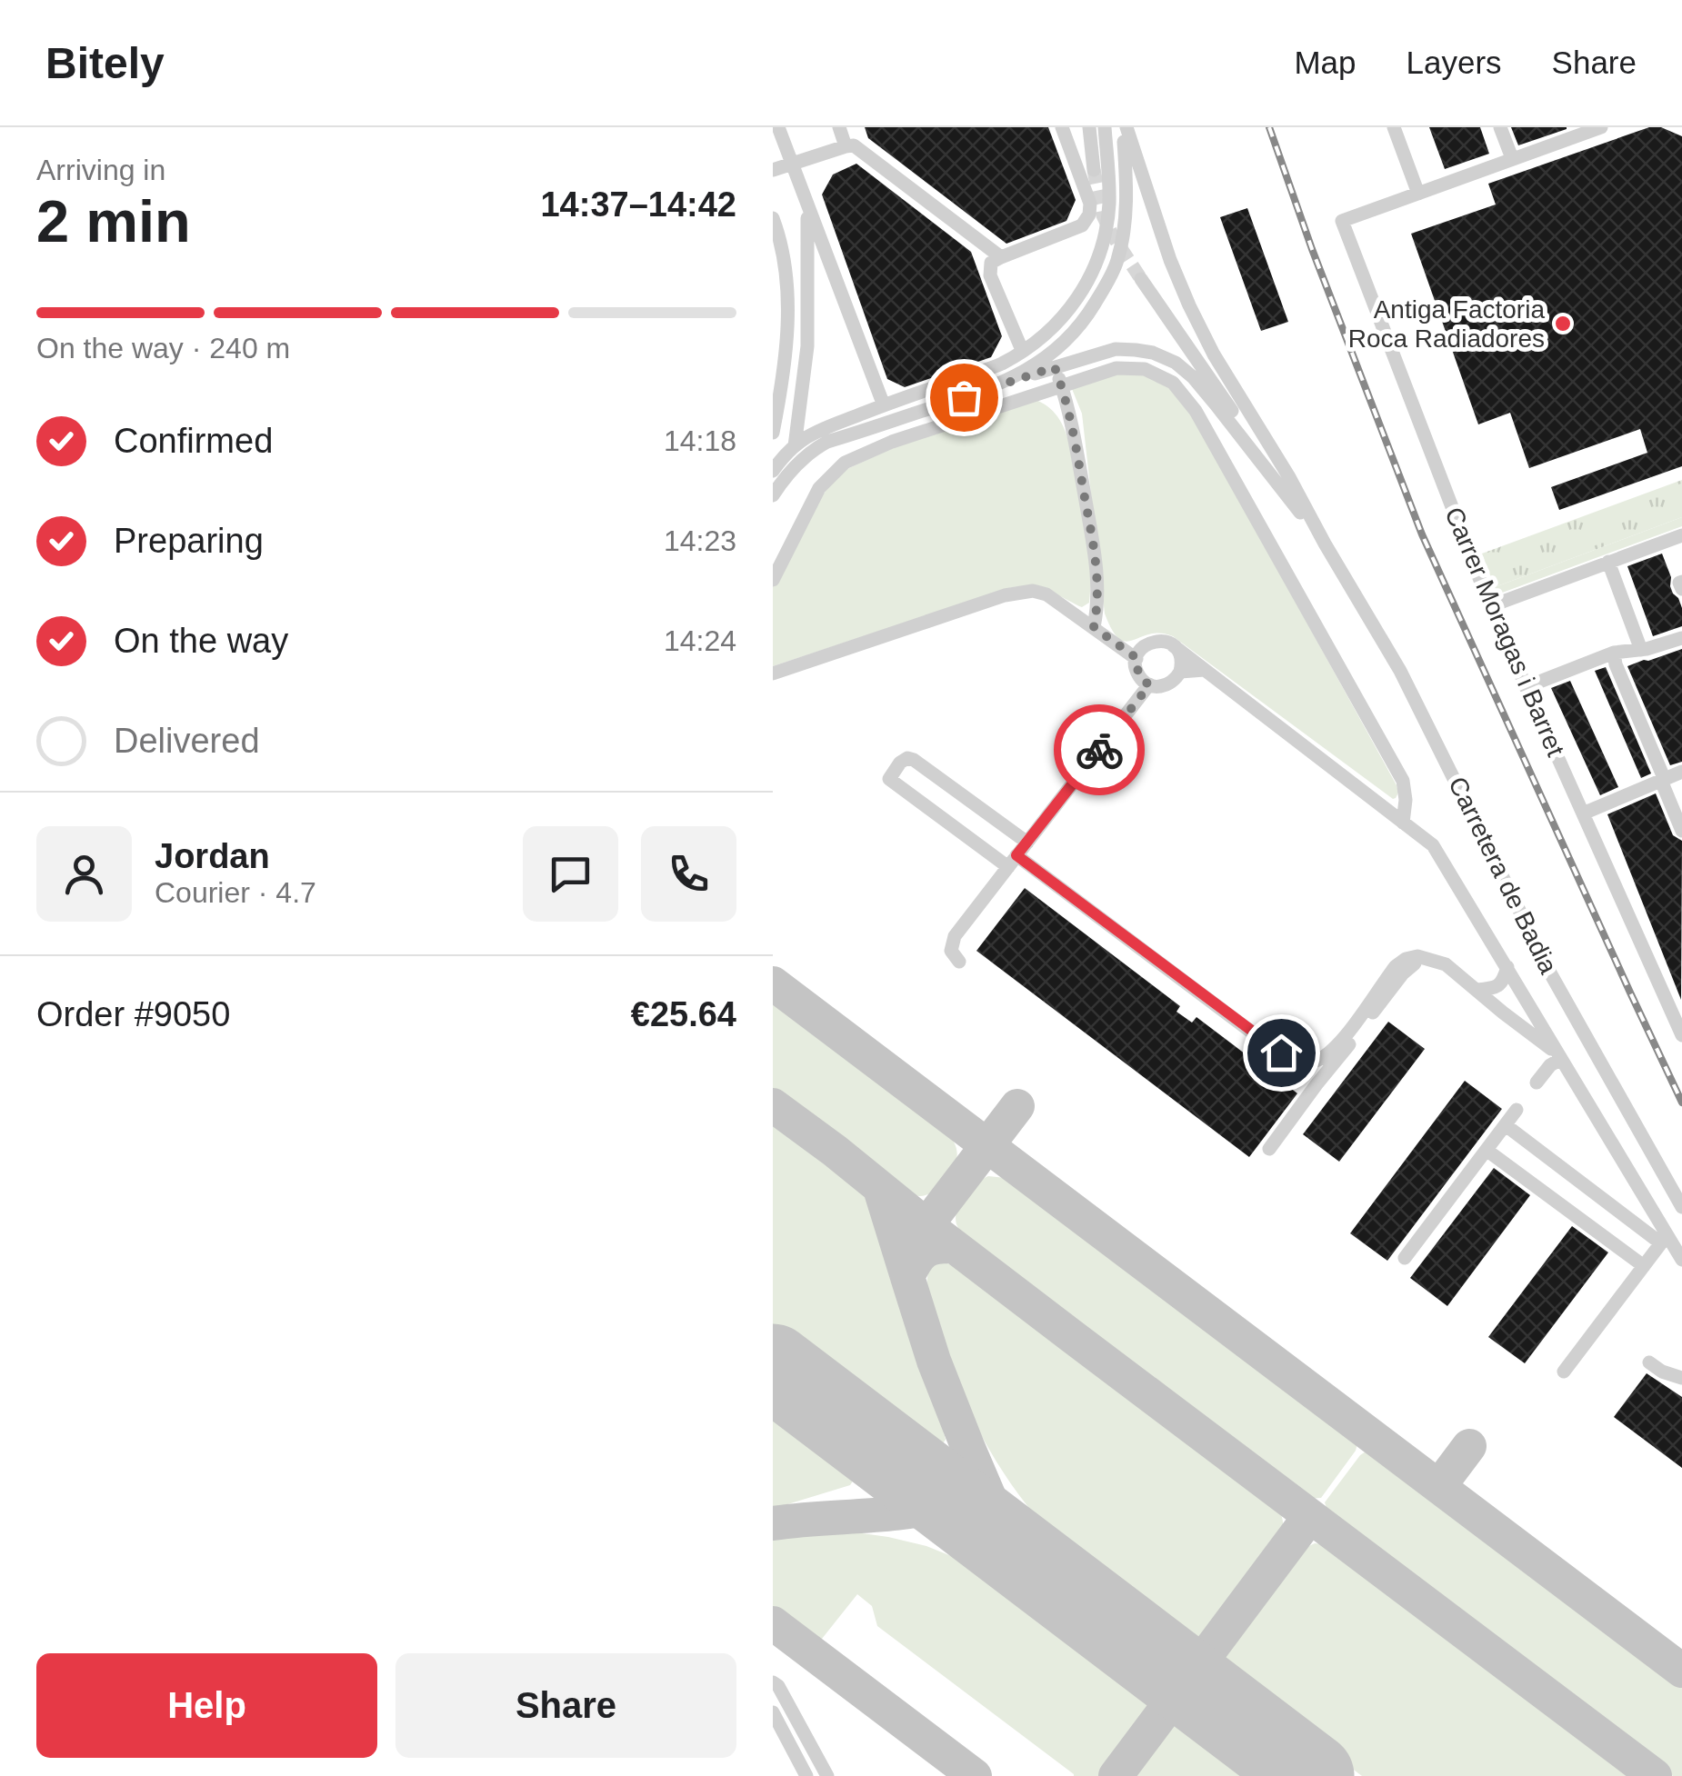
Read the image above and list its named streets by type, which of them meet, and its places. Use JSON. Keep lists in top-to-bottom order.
{
  "streets": {
    "street": ["Carrer Moragas i Barret", "Carretera de Badia"]
  },
  "places": ["Antiga Factoria Roca Radiadores"],
  "page": {
    "header": "Bitely",
    "nav": ["Map", "Layers", "Share"],
    "heading": ["2 min", "Arriving in", "14:37–14:42"],
    "panel": [
      "Jordan",
      "Courier · 4.7",
      "Order #9050",
      "€25.64"
    ],
    "bar": "On the way · 240 m",
    "list": [
      ["Confirmed", "14:18"],
      ["Preparing", "14:23"],
      ["On the way", "14:24"],
      "Delivered"
    ],
    "buttons": ["Help", "Share"]
  }
}
